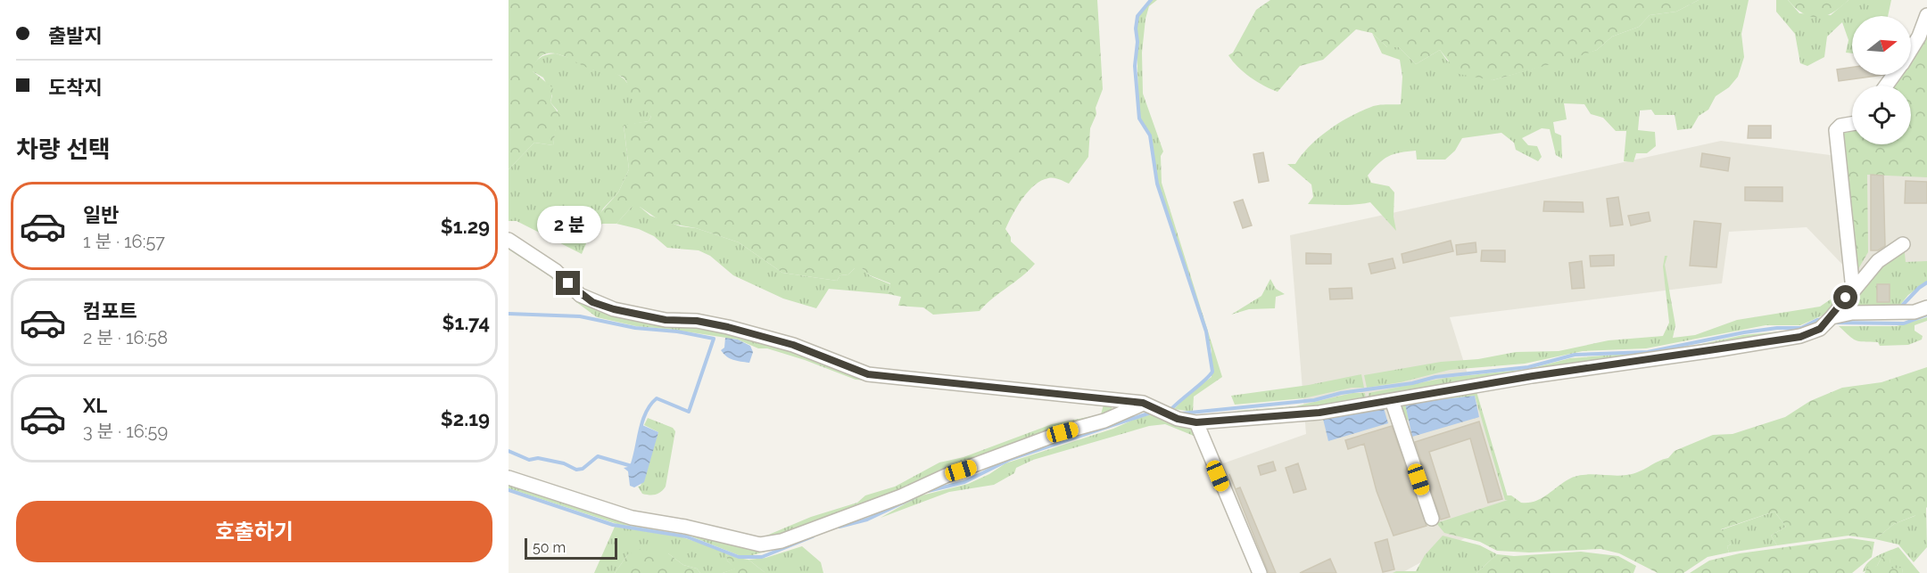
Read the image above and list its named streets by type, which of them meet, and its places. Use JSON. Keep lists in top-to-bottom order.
{
  "scale_bar": "50 m",
  "north": "right",
  "page": {
    "banner": ["출발지", "도착지"],
    "heading": "차량 선택",
    "list": [
      {
        "name": "일반",
        "note": "1 분 · 16:57",
        "value": "$1.29"
      },
      {
        "name": "컴포트",
        "note": "2 분 · 16:58",
        "value": "$1.74"
      },
      {
        "name": "XL",
        "note": "3 분 · 16:59",
        "value": "$2.19"
      }
    ],
    "bubble": "2 분",
    "buttons": "호출하기",
    "scale": "50 m"
  }
}
